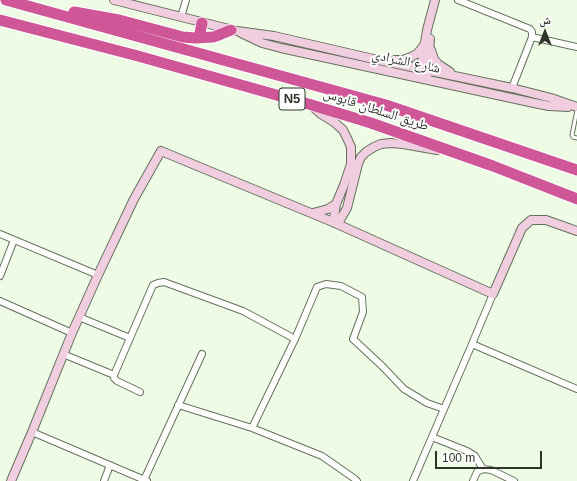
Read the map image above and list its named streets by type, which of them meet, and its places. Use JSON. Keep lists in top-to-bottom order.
{
  "streets": {
    "highway": ["N5", "طريق السلطان قابوس"],
    "street": ["شارع الشرادي"]
  },
  "scale_bar": "100 m",
  "north": "top"
}
